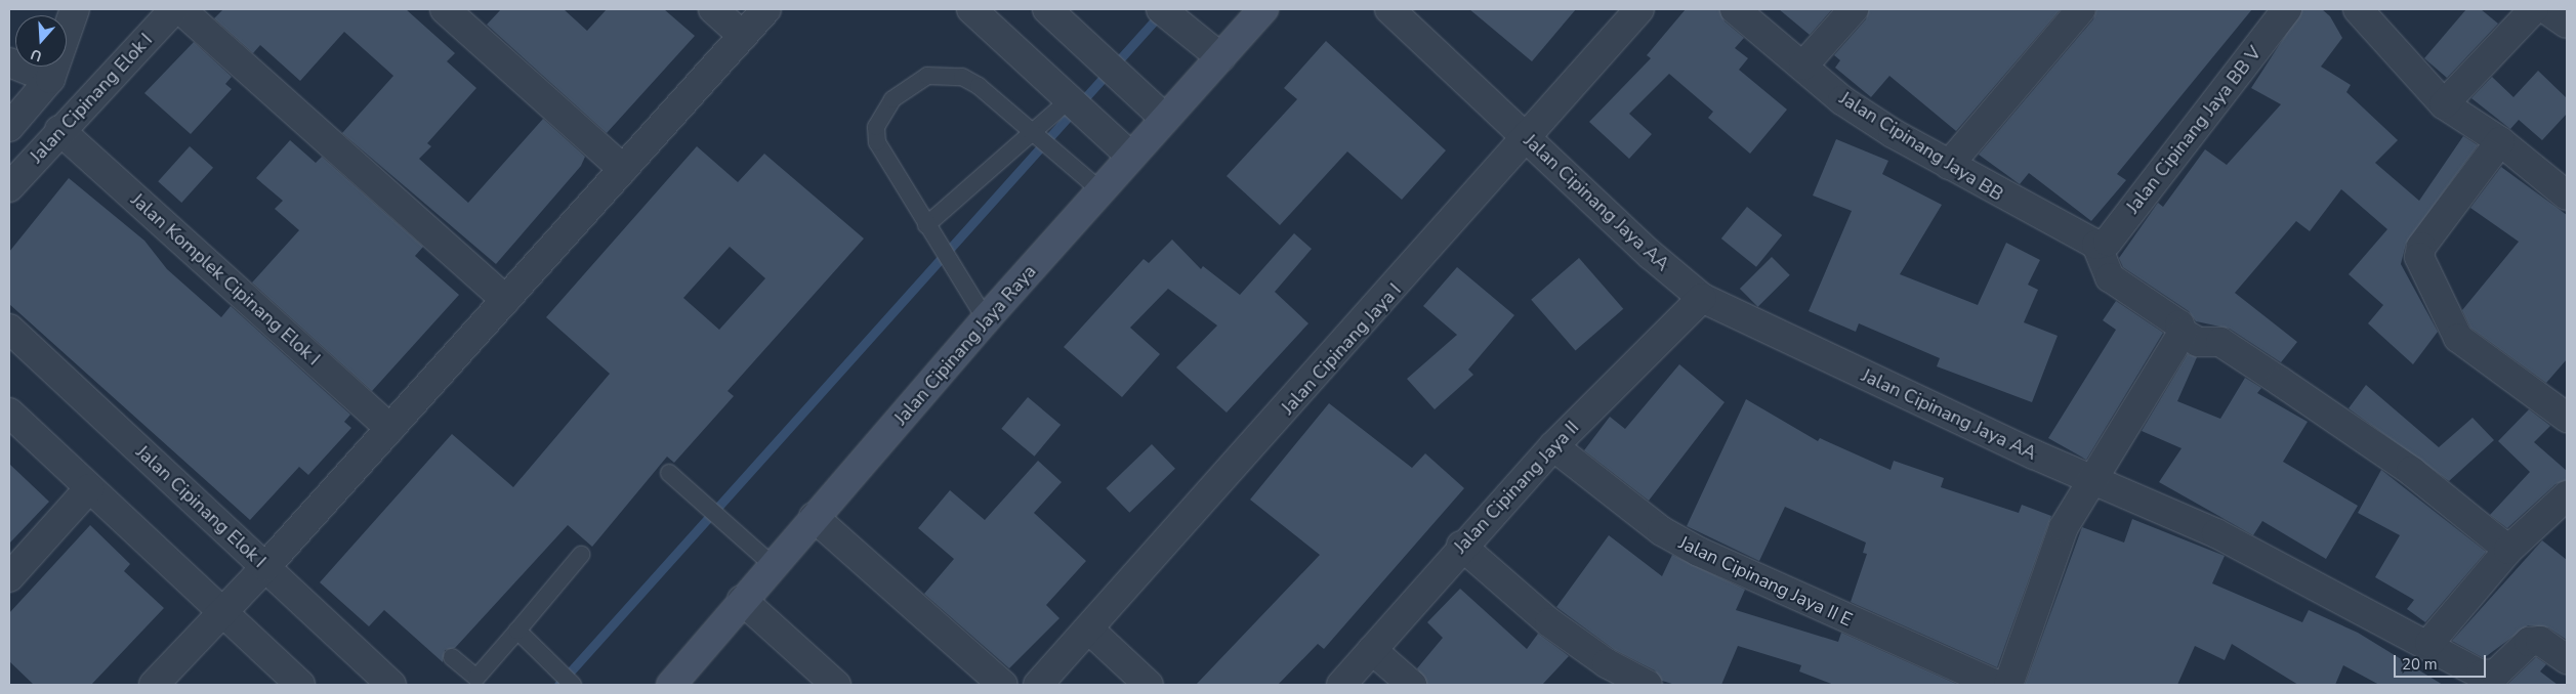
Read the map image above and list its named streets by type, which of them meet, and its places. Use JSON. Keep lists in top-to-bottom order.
{
  "streets": {
    "main road": ["Jalan Cipinang Jaya Raya"],
    "street": [
      "Jalan Cipinang Elok I",
      "Jalan Cipinang Jaya BB V",
      "Jalan Cipinang Jaya BB",
      "Jalan Cipinang Jaya AA",
      "Jalan Komplek Cipinang Elok I",
      "Jalan Cipinang Jaya I",
      "Jalan Cipinang Jaya II",
      "Jalan Cipinang Jaya II E"
    ]
  },
  "crossings": [
    ["Jalan Cipinang Elok I", "Jalan Komplek Cipinang Elok I"],
    ["Jalan Cipinang Jaya BB V", "Jalan Cipinang Jaya BB"],
    ["Jalan Cipinang Jaya AA", "Jalan Cipinang Jaya I"],
    ["Jalan Cipinang Jaya AA", "Jalan Cipinang Jaya II"],
    ["Jalan Cipinang Jaya II", "Jalan Cipinang Jaya II E"]
  ],
  "scale_bar": "20 m",
  "north": "bottom"
}
